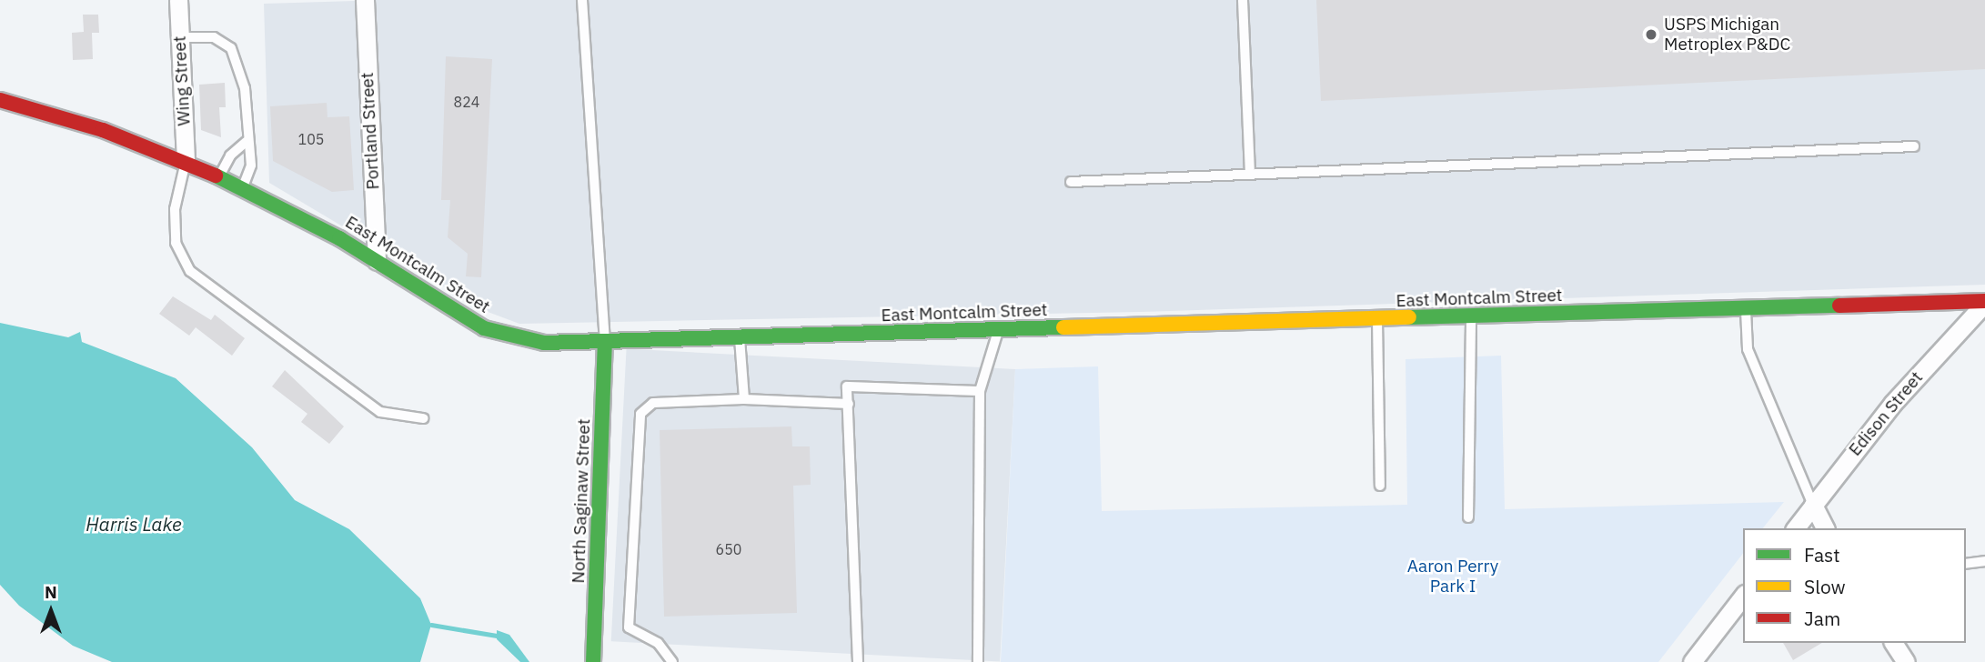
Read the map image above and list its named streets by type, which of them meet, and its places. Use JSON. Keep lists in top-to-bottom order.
{
  "streets": {
    "main road": ["East Montcalm Street", "North Saginaw Street"],
    "street": ["Wing Street", "Portland Street", "Edison Street"]
  },
  "crossings": [
    ["Wing Street", "East Montcalm Street"],
    ["Portland Street", "East Montcalm Street"],
    ["East Montcalm Street", "Edison Street"],
    ["East Montcalm Street", "North Saginaw Street"]
  ],
  "water": ["Harris Lake"],
  "parks": ["Aaron Perry Park I"],
  "places": ["USPS Michigan Metroplex P&DC"],
  "house_numbers": ["824", "105", "650"],
  "legend": ["Fast", "Slow", "Jam"],
  "north": "top"
}
